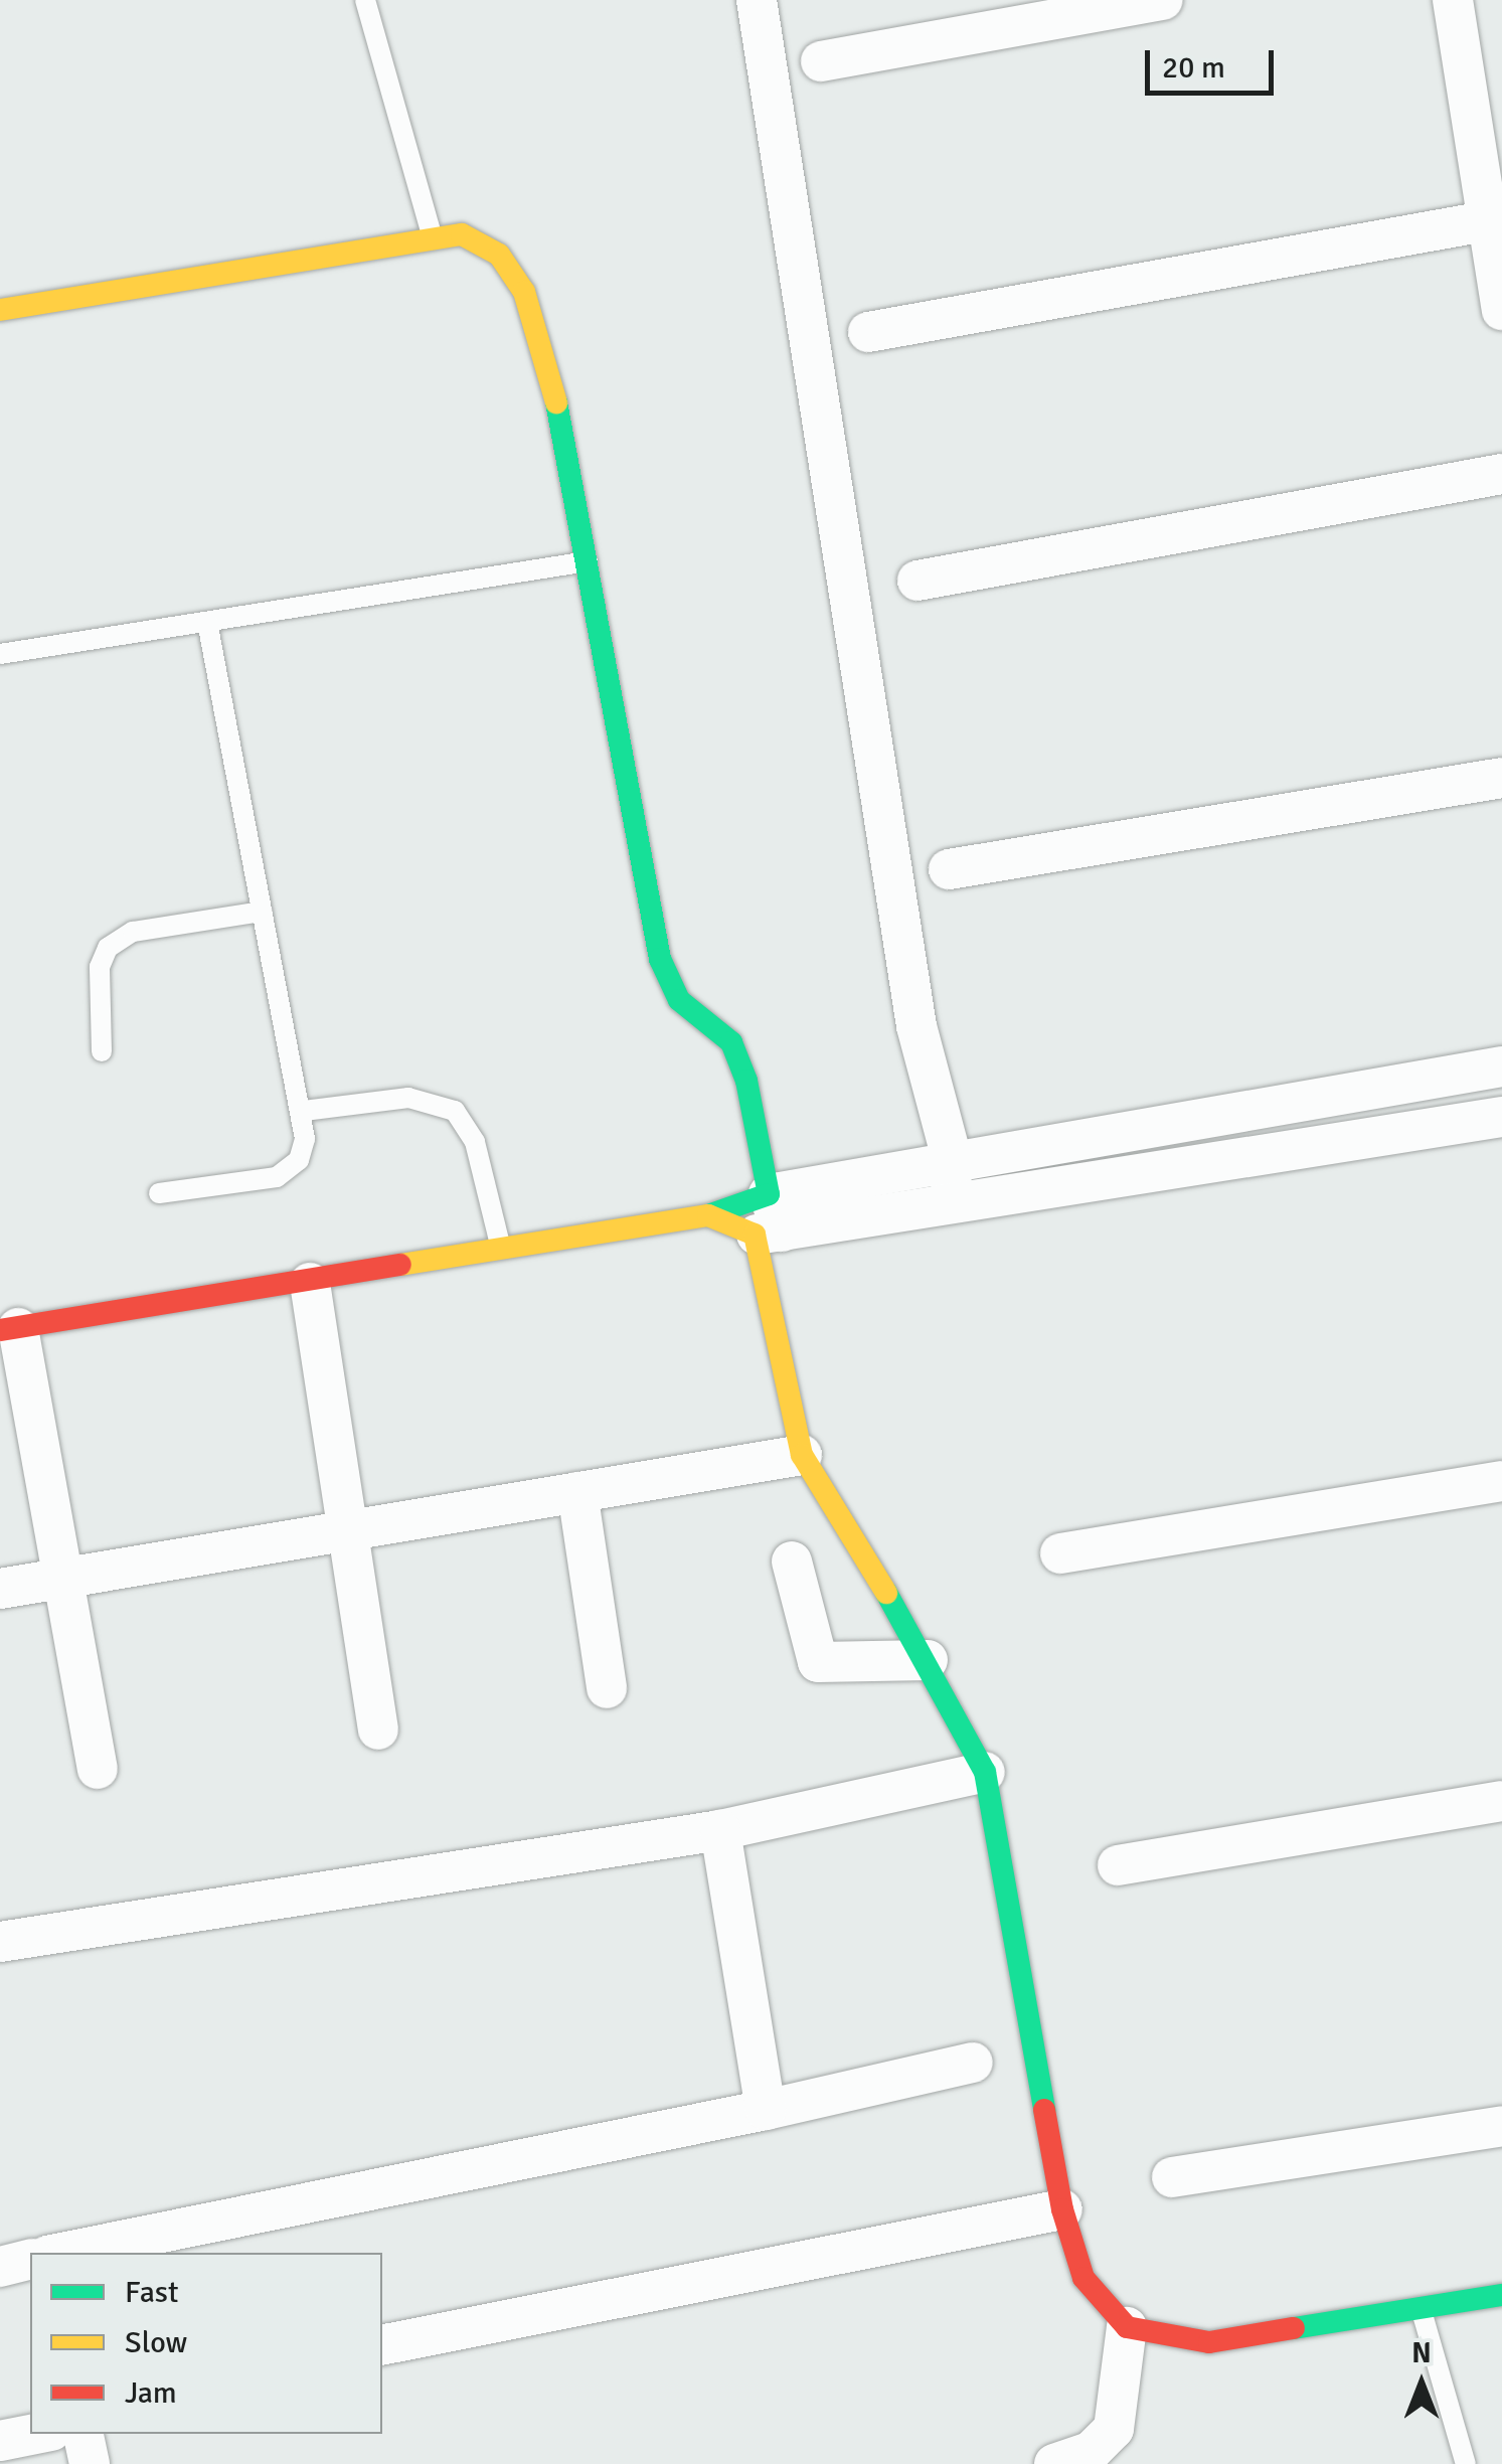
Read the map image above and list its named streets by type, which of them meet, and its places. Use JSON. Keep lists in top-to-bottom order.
{
  "legend": ["Fast", "Slow", "Jam"],
  "scale_bar": "20 m",
  "north": "top"
}
